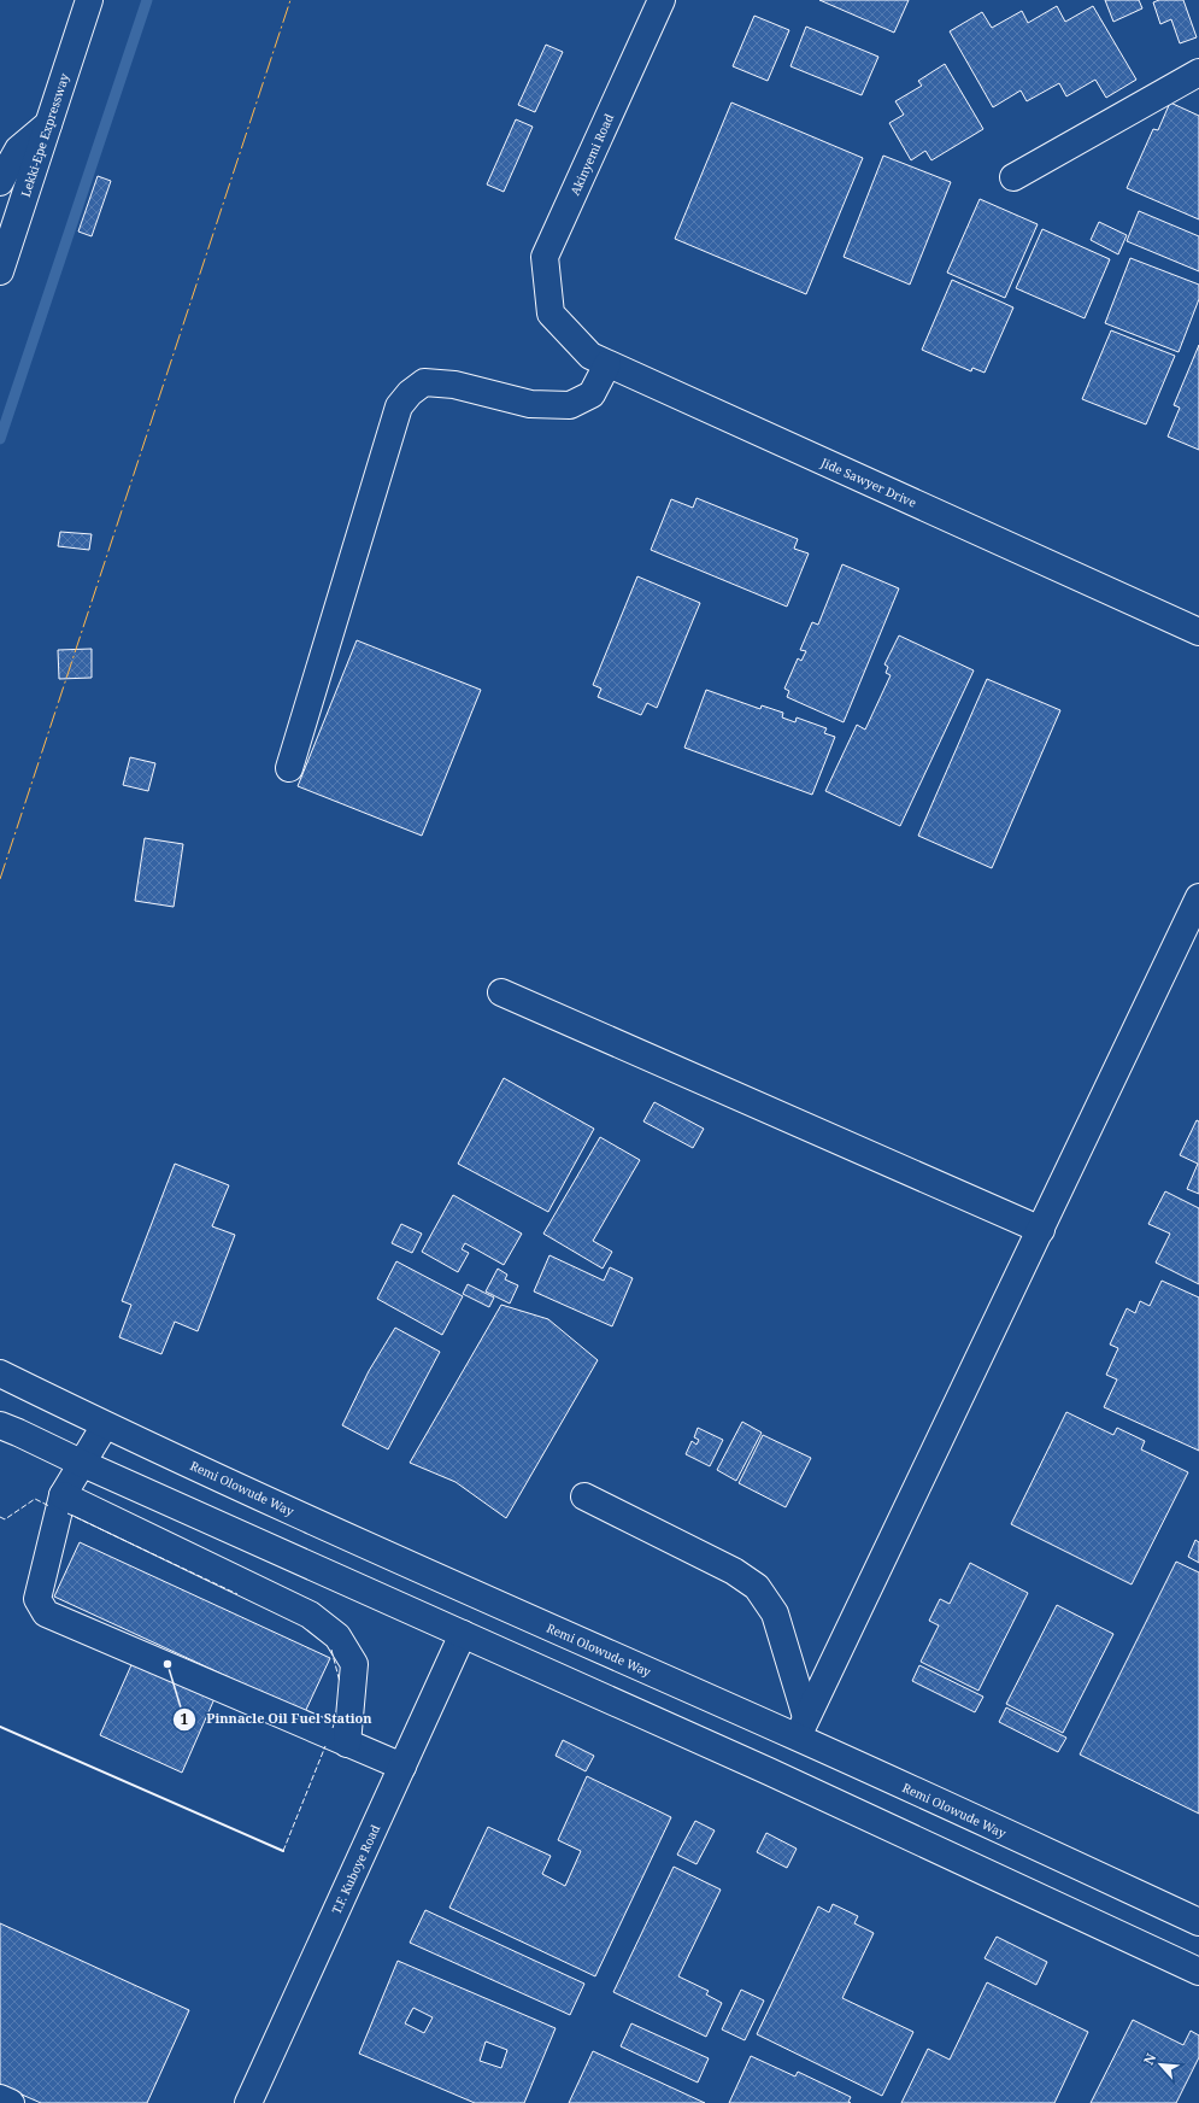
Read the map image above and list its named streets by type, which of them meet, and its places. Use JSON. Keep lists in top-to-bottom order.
{
  "streets": {
    "main road": [
      "Lekki-Epe Expressway",
      "Akinyemi Road",
      "Jide Sawyer Drive",
      "Remi Olowude Way",
      "T.F. Kuboye Road"
    ]
  },
  "crossings": [
    ["Akinyemi Road", "Jide Sawyer Drive"]
  ],
  "places": ["Pinnacle Oil Fuel Station"],
  "north": "top left"
}
